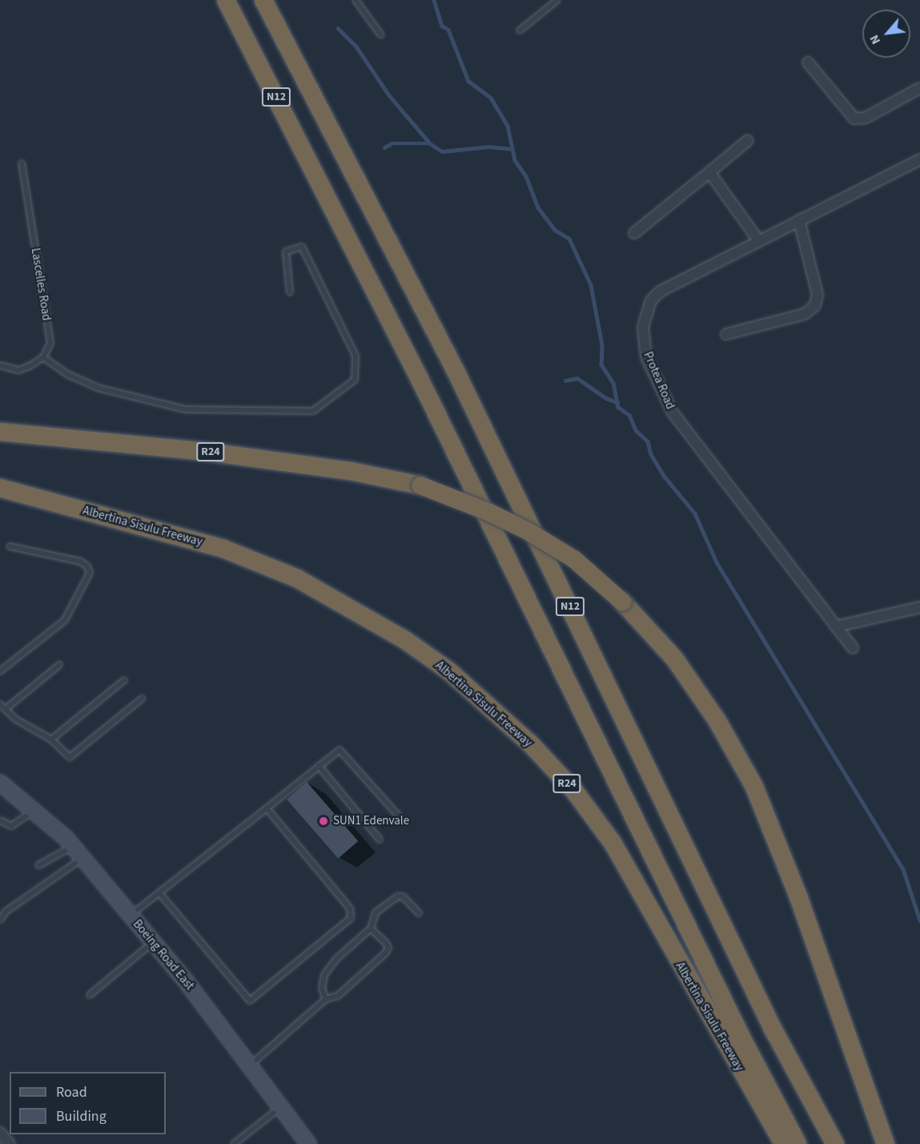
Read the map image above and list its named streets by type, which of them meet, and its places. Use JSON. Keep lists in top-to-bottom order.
{
  "streets": {
    "highway": ["N12", "R24", "Albertina Sisulu Freeway"],
    "main road": ["Boeing Road East"],
    "street": ["Protea Road"],
    "lane": ["Lascelles Road"]
  },
  "places": ["SUN1 Edenvale"],
  "legend": ["Road", "Building"],
  "north": "bottom left"
}
